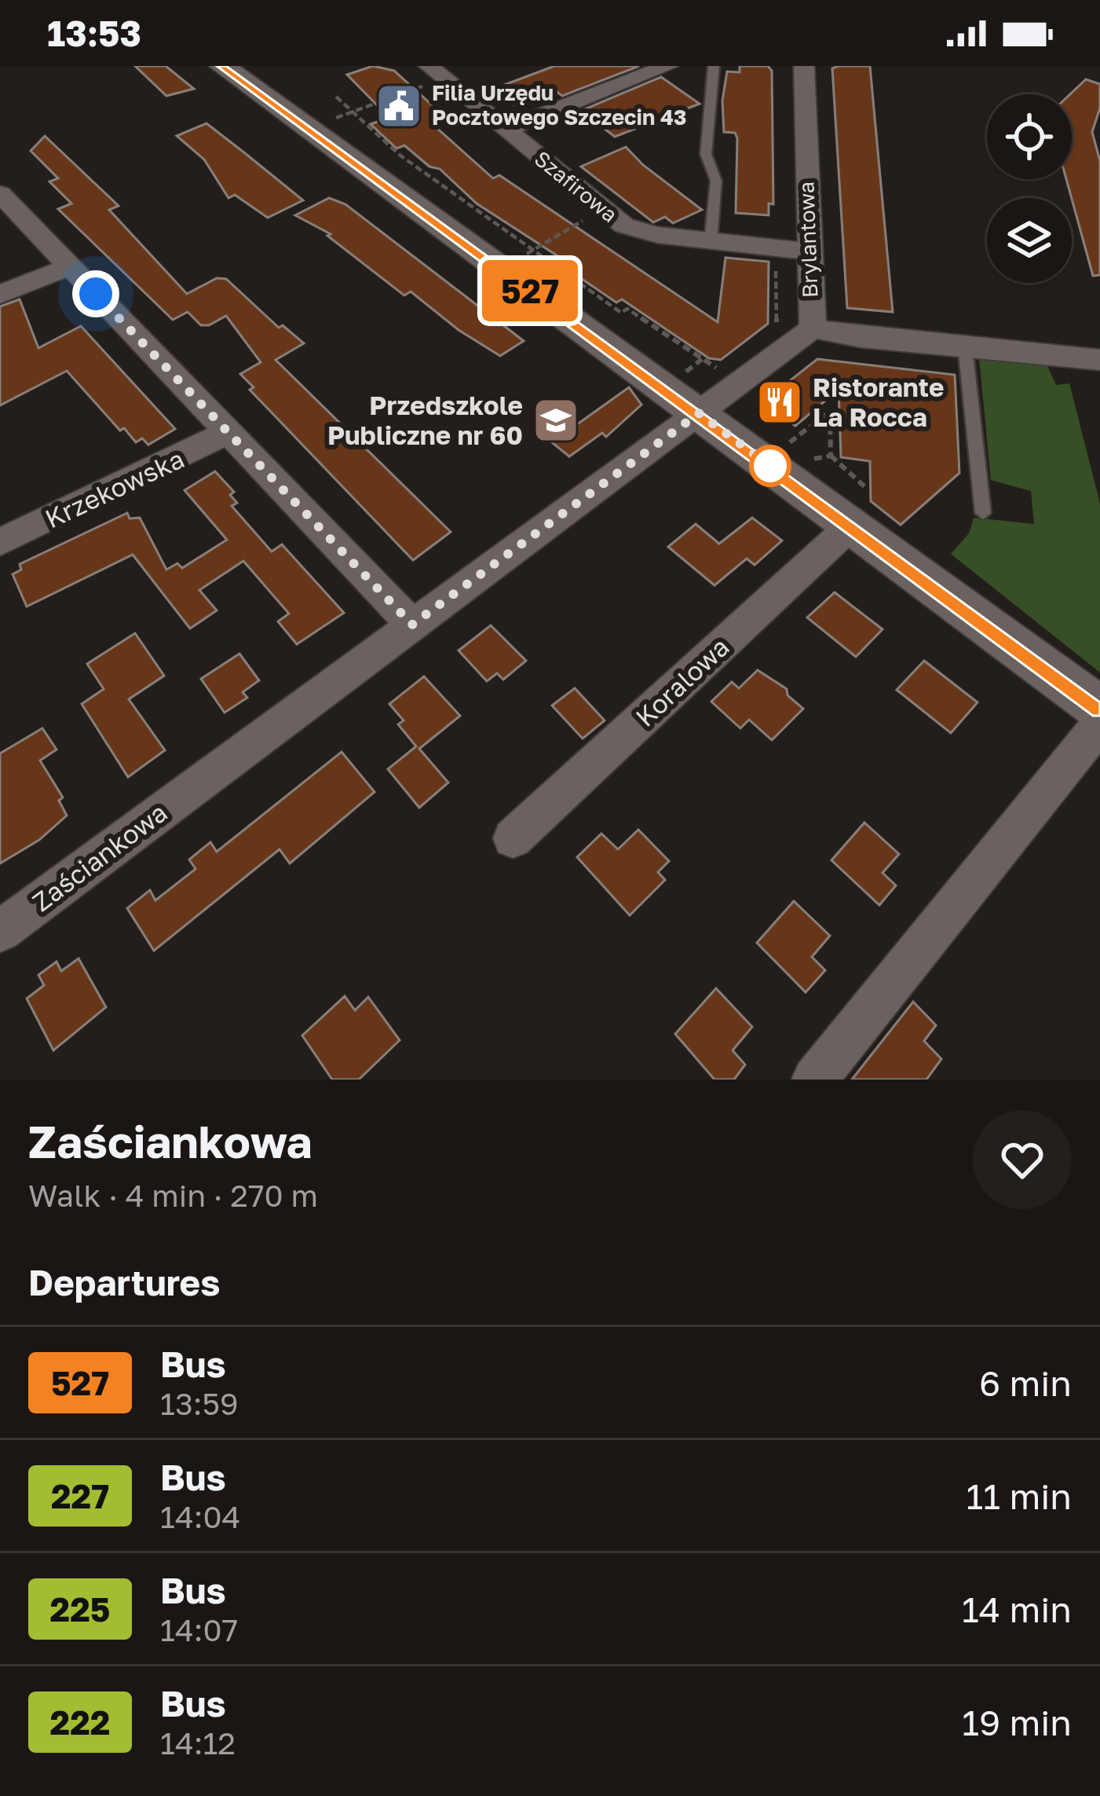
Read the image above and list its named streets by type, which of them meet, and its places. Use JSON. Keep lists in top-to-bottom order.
{
  "streets": {
    "street": [
      "Szafirowa",
      "Brylantowa",
      "Krzekowska",
      "Koralowa",
      "Zaściankowa"
    ]
  },
  "crossings": [
    ["Szafirowa", "Brylantowa"],
    ["Brylantowa", "Zaściankowa"]
  ],
  "places": {
    "public building": ["Filia Urzędu Pocztowego Szczecin 43"],
    "restaurant": ["Ristorante La Rocca"],
    "school or university": ["Przedszkole Publiczne nr 60"]
  },
  "lines": ["bus line 527"],
  "page": {
    "status": "13:53",
    "on_map": "527",
    "heading": [
      ["Zaściankowa", "Walk · 4 min · 270 m"],
      "Departures"
    ],
    "list": [
      {
        "mark": "527",
        "name": "Bus",
        "note": "13:59",
        "value": "6 min"
      },
      {
        "mark": "227",
        "name": "Bus",
        "note": "14:04",
        "value": "11 min"
      },
      {
        "mark": "225",
        "name": "Bus",
        "note": "14:07",
        "value": "14 min"
      },
      {
        "mark": "222",
        "name": "Bus",
        "note": "14:12",
        "value": "19 min"
      }
    ]
  }
}
